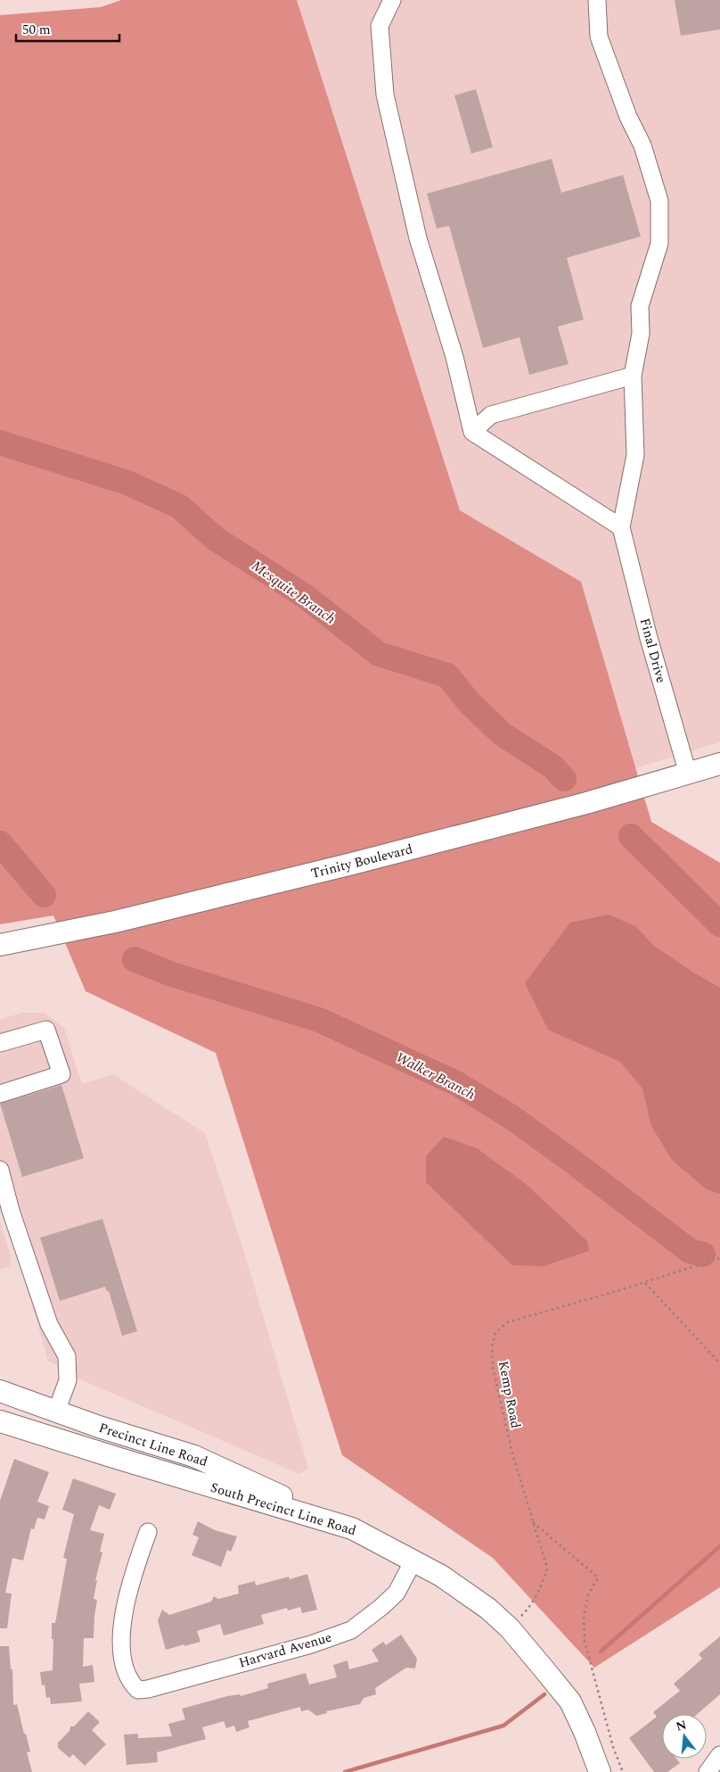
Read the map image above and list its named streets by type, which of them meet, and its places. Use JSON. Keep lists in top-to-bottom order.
{
  "streets": {
    "main road": ["Trinity Boulevard", "Precinct Line Road", "South Precinct Line Road"],
    "street": ["Final Drive", "Harvard Avenue"],
    "path": ["Kemp Road"]
  },
  "crossings": [
    ["Final Drive", "Trinity Boulevard"],
    ["Kemp Road", "South Precinct Line Road"],
    ["Precinct Line Road", "South Precinct Line Road"],
    ["South Precinct Line Road", "Harvard Avenue"]
  ],
  "water": ["Mesquite Branch", "Walker Branch"],
  "scale_bar": "50 m",
  "north": "top"
}
